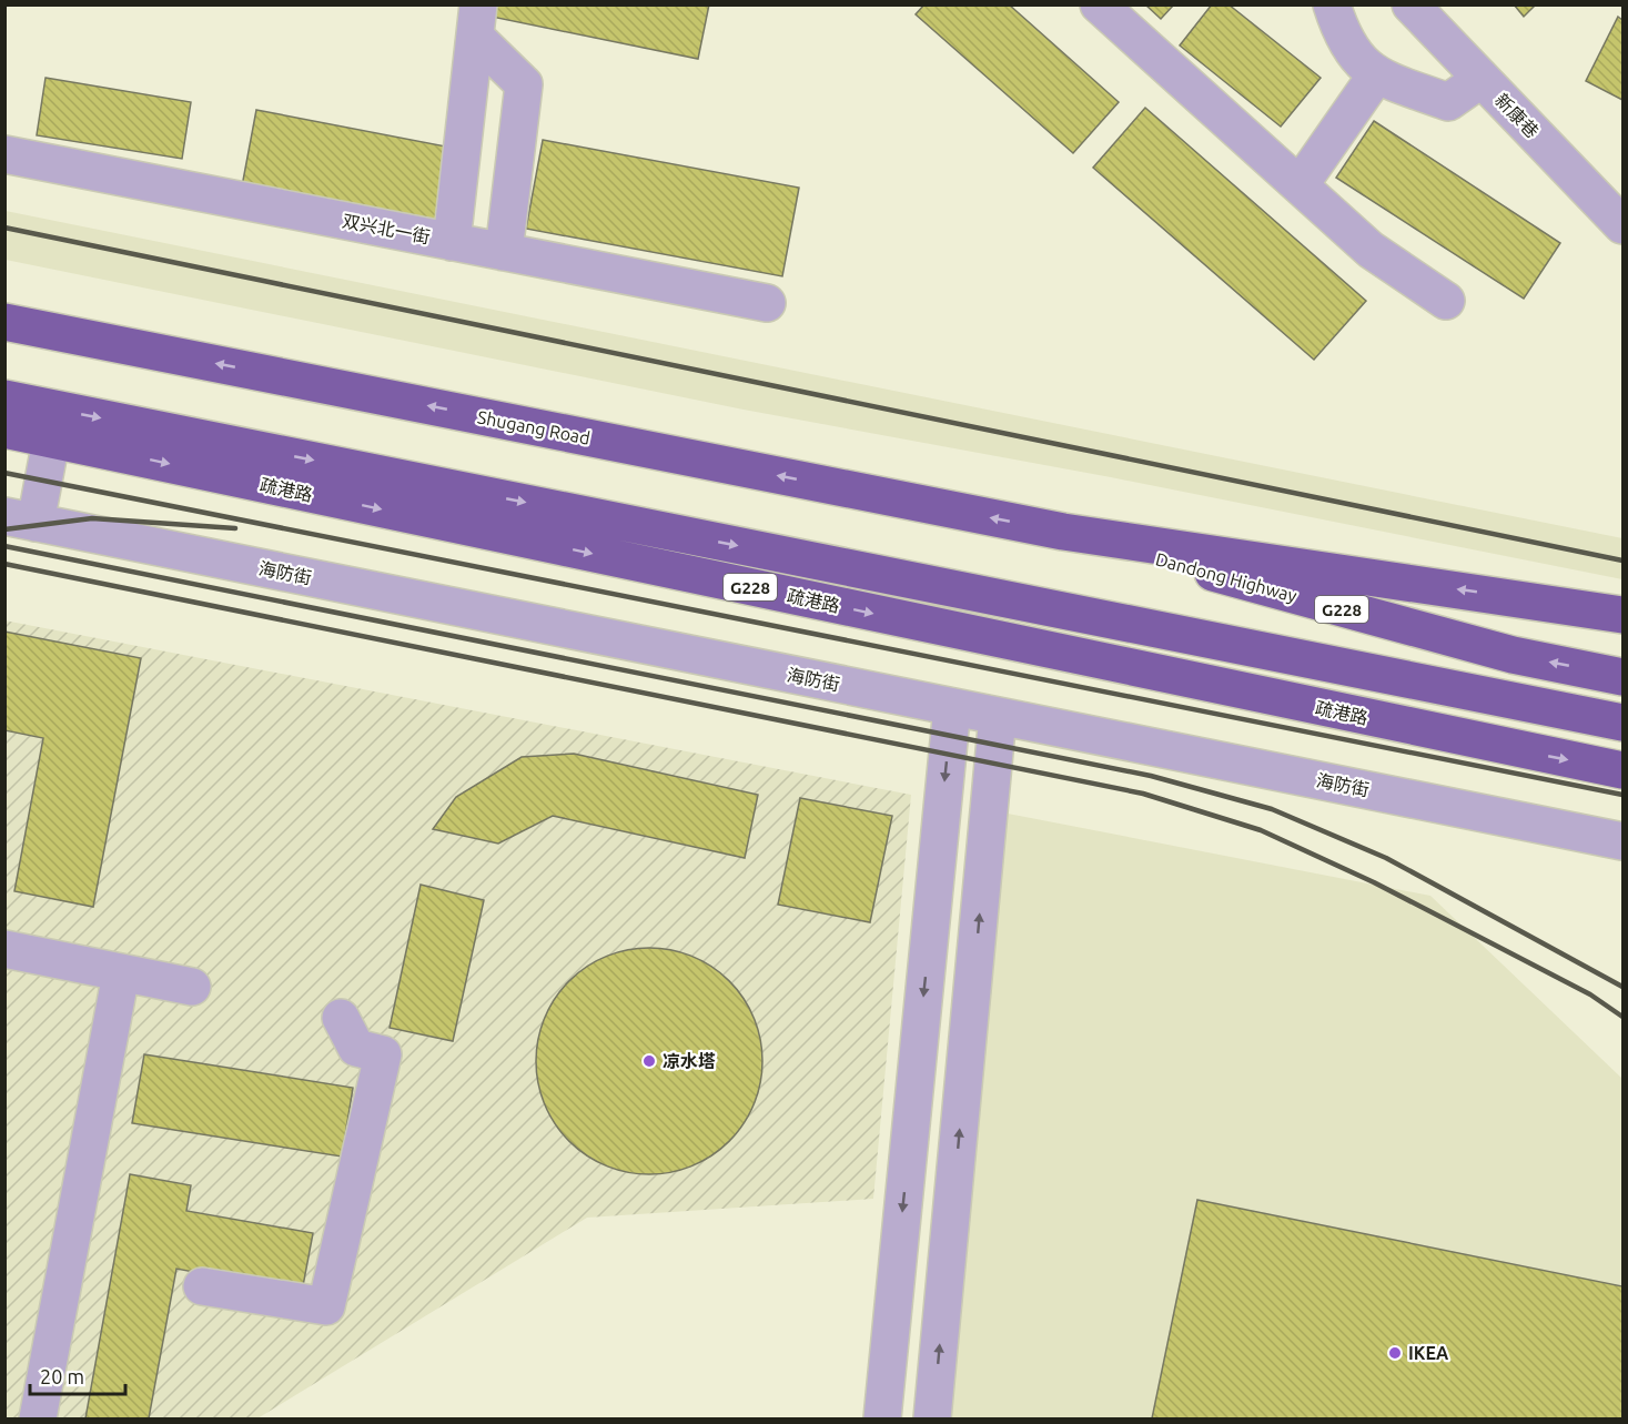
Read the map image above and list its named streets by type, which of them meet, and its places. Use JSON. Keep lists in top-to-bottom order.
{
  "streets": {
    "highway": [
      "Shugang Road",
      "疏港路",
      "Dandong Highway",
      "G228"
    ],
    "street": ["新康巷", "双兴北一街", "海防街"]
  },
  "crossings": [
    ["Shugang Road", "Dandong Highway"]
  ],
  "one_way": ["Shugang Road", "疏港路"],
  "places": ["凉水塔", "IKEA"],
  "scale_bar": "20 m"
}
